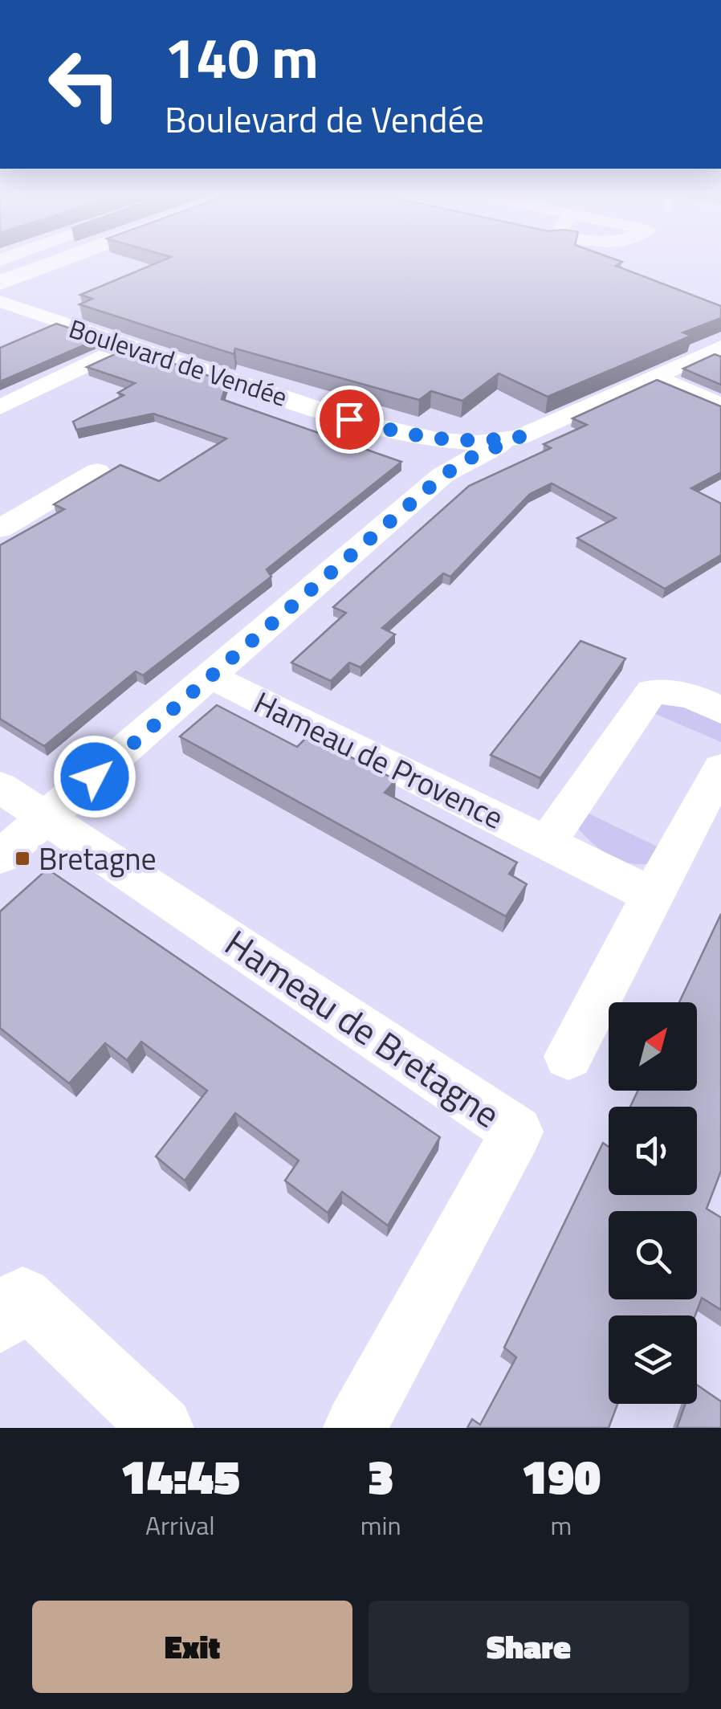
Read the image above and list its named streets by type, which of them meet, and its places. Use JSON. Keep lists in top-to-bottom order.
{
  "streets": {
    "street": ["Boulevard de Vendée", "Hameau de Provence", "Hameau de Bretagne"]
  },
  "places": {
    "transit": ["Bretagne"]
  },
  "north": "top right",
  "page": {
    "turn": ["140 m", "Boulevard de Vendée"],
    "eta": [
      "14:45",
      "Arrival",
      "3",
      "min",
      "190",
      "m"
    ],
    "buttons": ["Exit", "Share"]
  }
}
